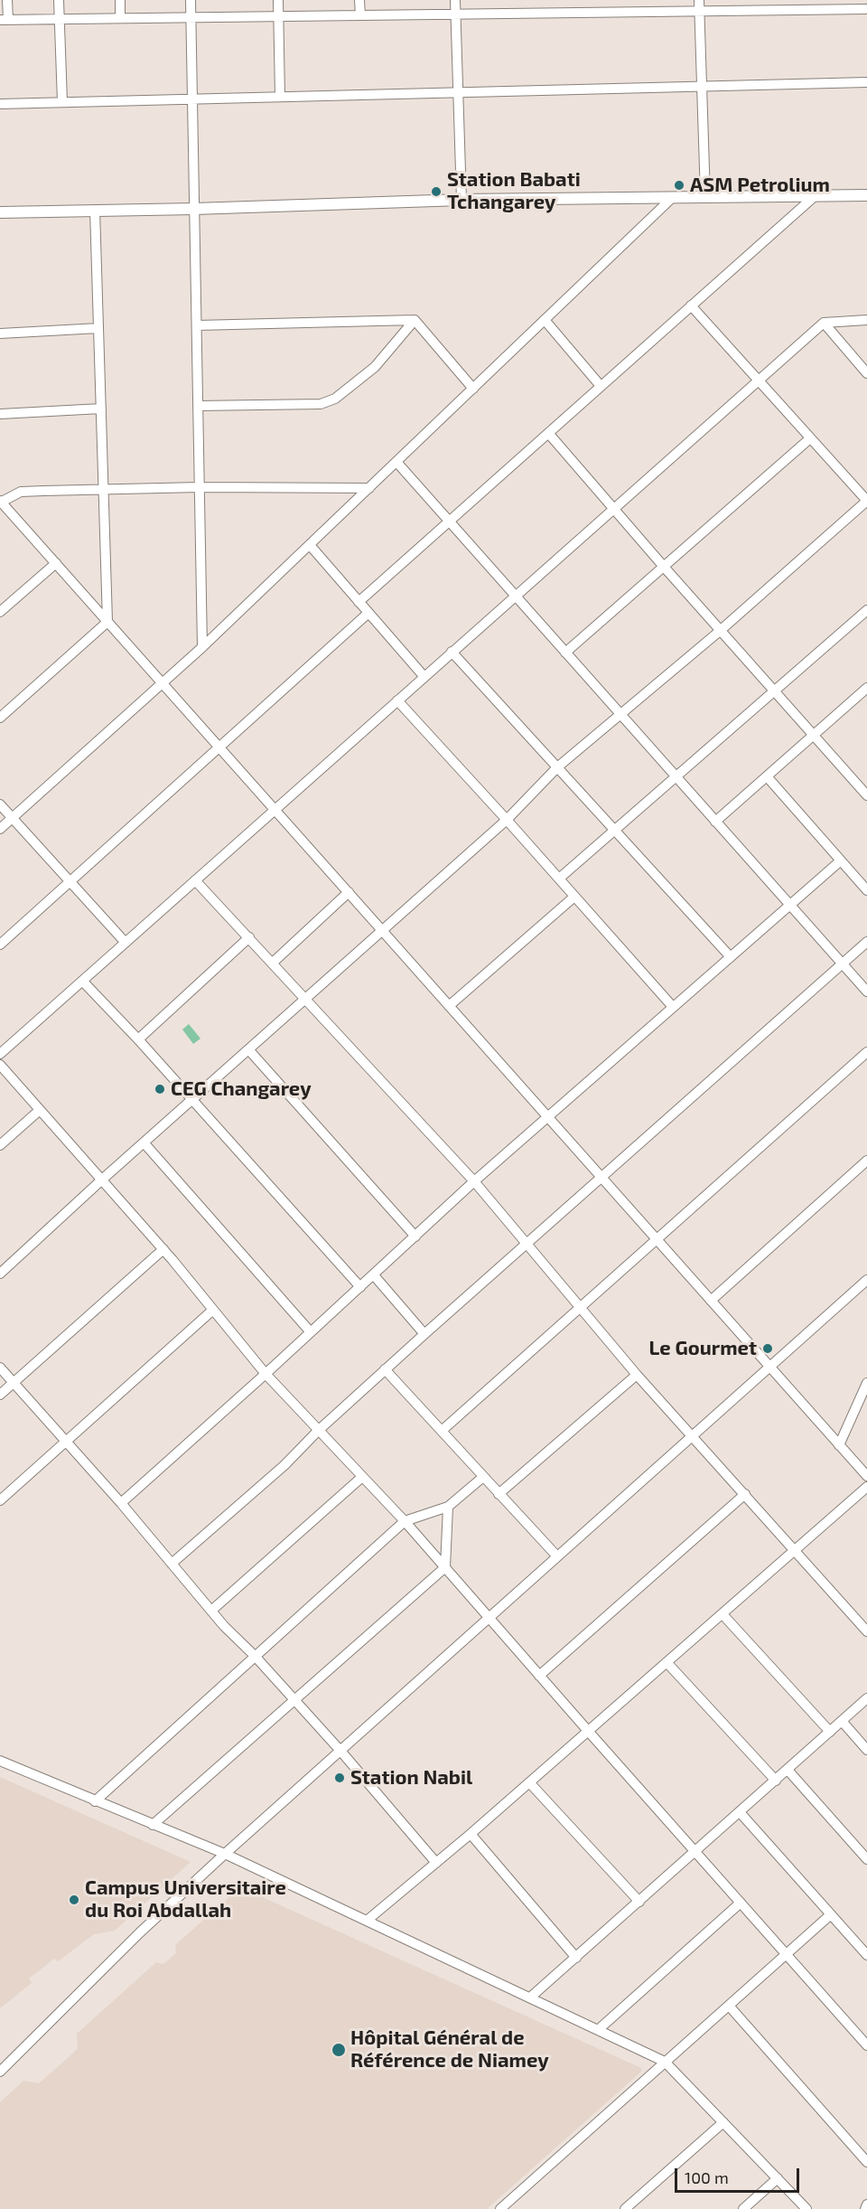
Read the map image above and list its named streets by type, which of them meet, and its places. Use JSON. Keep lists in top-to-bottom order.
{
  "places": [
    "ASM Petrolium",
    "Station Babati Tchangarey",
    "CEG Changarey",
    "Le Gourmet",
    "Station Nabil",
    "Campus Universitaire du Roi Abdallah",
    "Hôpital Général de Référence de Niamey"
  ],
  "scale_bar": "100 m"
}
